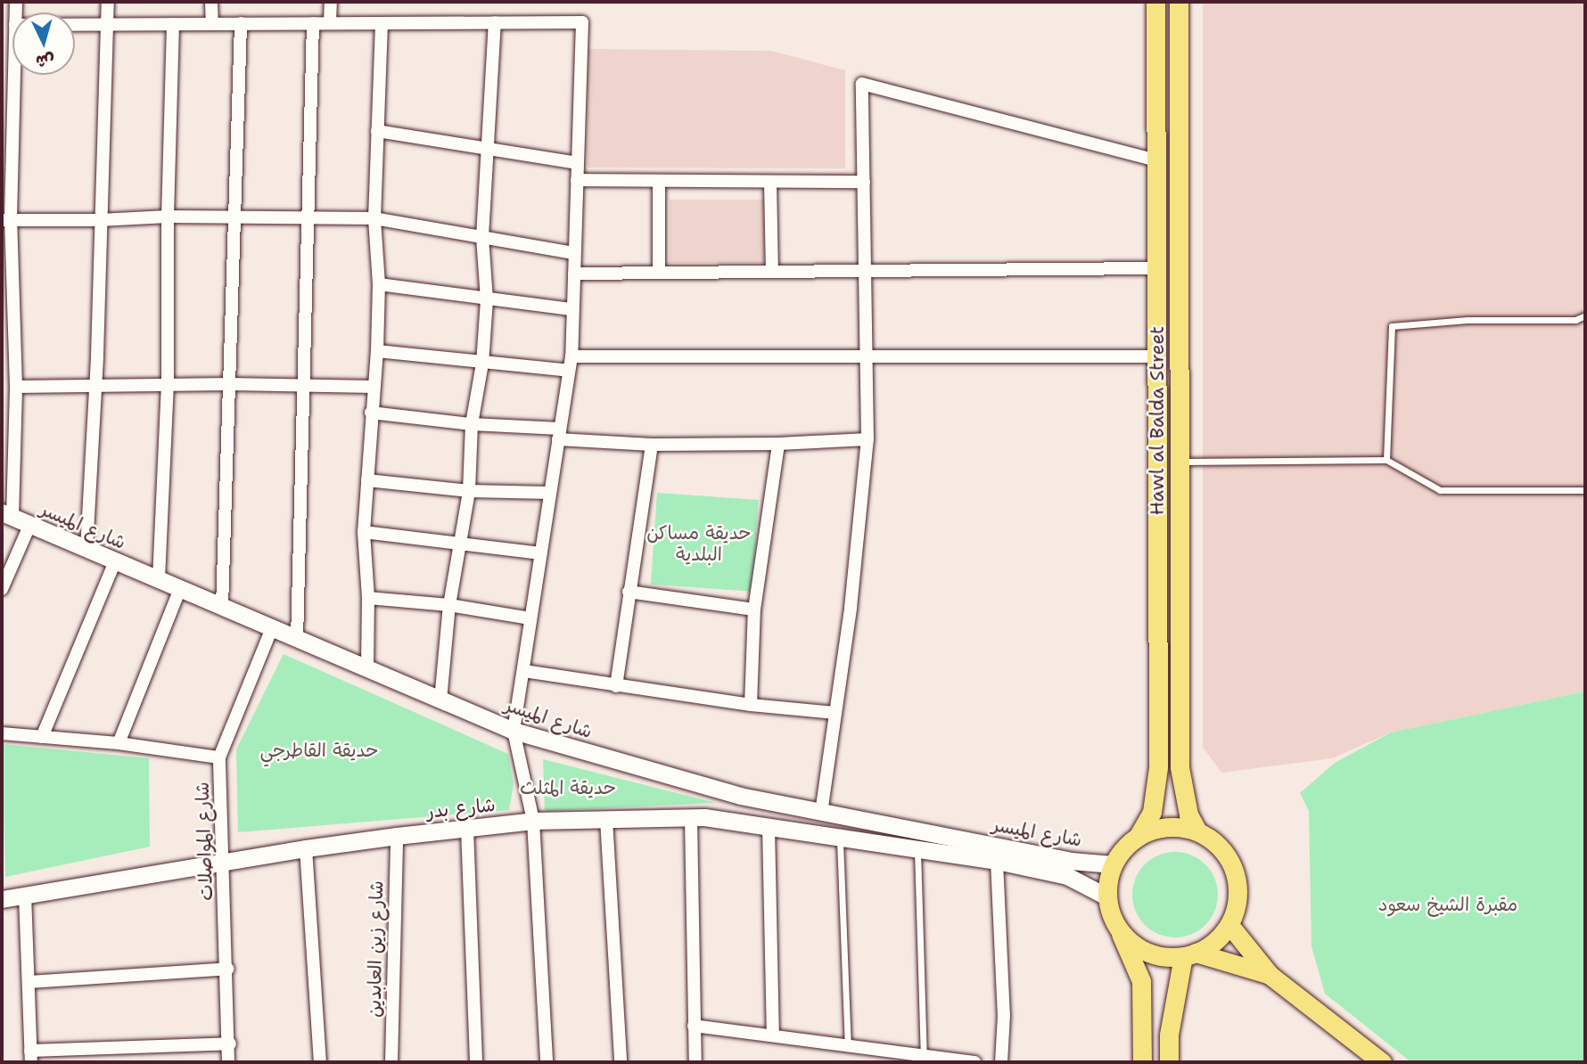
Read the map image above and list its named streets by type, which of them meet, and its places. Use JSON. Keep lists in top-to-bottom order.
{
  "streets": {
    "main road": ["Hawl al Balda Street", "شارع الميسر", "شارع بدر"],
    "street": ["شارع المواصلات", "شارع زين العابدين"]
  },
  "crossings": [
    ["Hawl al Balda Street", "شارع الميسر"],
    ["Hawl al Balda Street", "شارع بدر"],
    ["شارع الميسر", "شارع بدر"],
    ["شارع الميسر", "شارع المواصلات"],
    ["شارع بدر", "شارع المواصلات"],
    ["شارع بدر", "شارع زين العابدين"]
  ],
  "parks": [
    "حديقة مساكن البلدية",
    "حديقة القاطرجي",
    "حديقة المثلث",
    "مقبرة الشيخ سعود"
  ],
  "north": "bottom"
}
